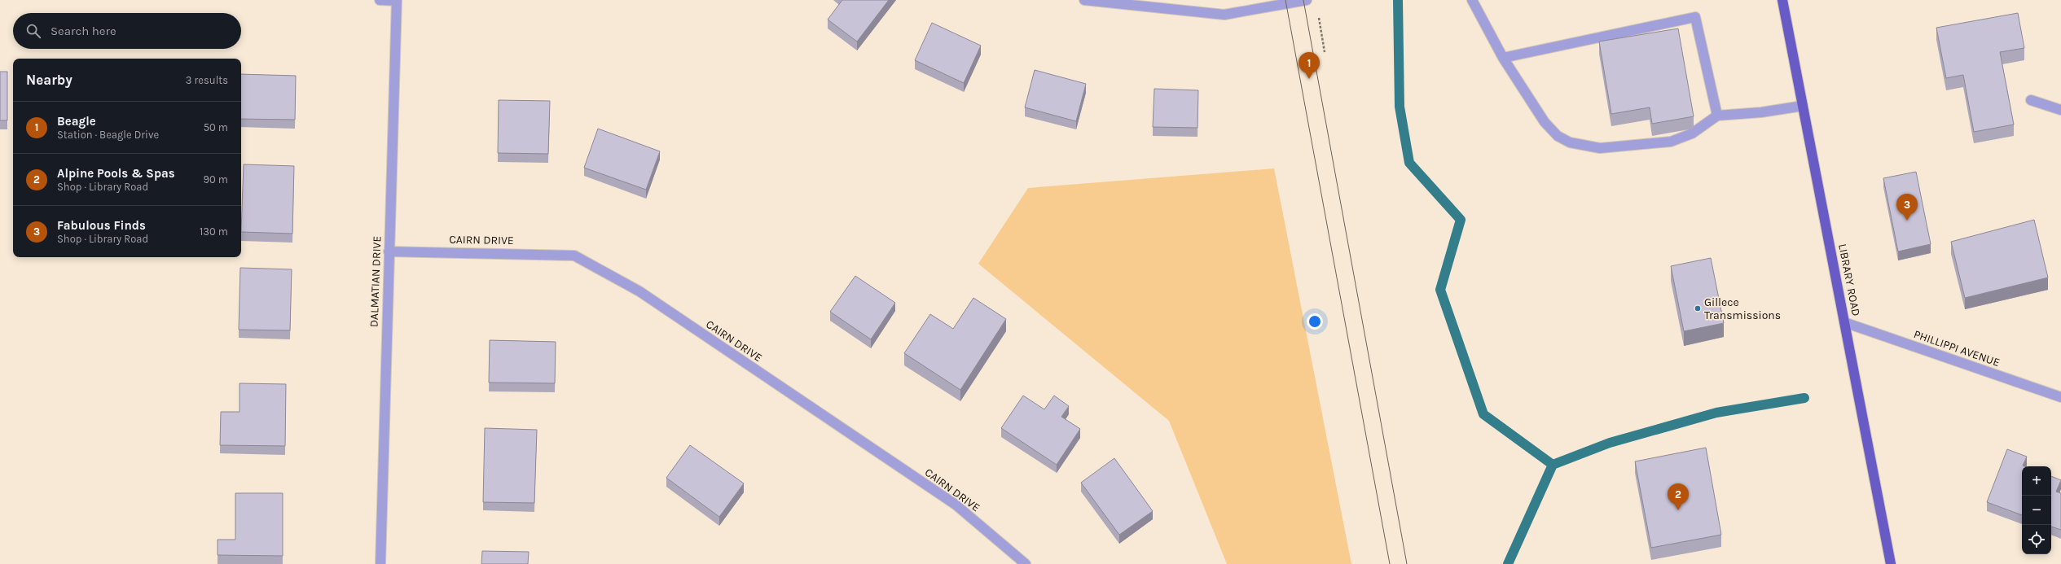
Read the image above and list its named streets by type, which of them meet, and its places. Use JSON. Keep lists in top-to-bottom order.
{
  "streets": {
    "main road": ["LIBRARY ROAD"],
    "street": ["CAIRN DRIVE", "DALMATIAN DRIVE", "PHILLIPPI AVENUE"]
  },
  "crossings": [
    ["CAIRN DRIVE", "DALMATIAN DRIVE"],
    ["LIBRARY ROAD", "PHILLIPPI AVENUE"]
  ],
  "places": ["Gillece Transmissions"],
  "page": {
    "search": "Search here",
    "pins": ["1", "3", "2"],
    "heading": ["Nearby", "3 results"],
    "list": [
      {
        "mark": "1",
        "name": "Beagle",
        "note": "Station · Beagle Drive",
        "value": "50 m"
      },
      {
        "mark": "2",
        "name": "Alpine Pools & Spas",
        "note": "Shop · Library Road",
        "value": "90 m"
      },
      {
        "mark": "3",
        "name": "Fabulous Finds",
        "note": "Shop · Library Road",
        "value": "130 m"
      }
    ],
    "map_buttons": ["+", "−"]
  }
}
